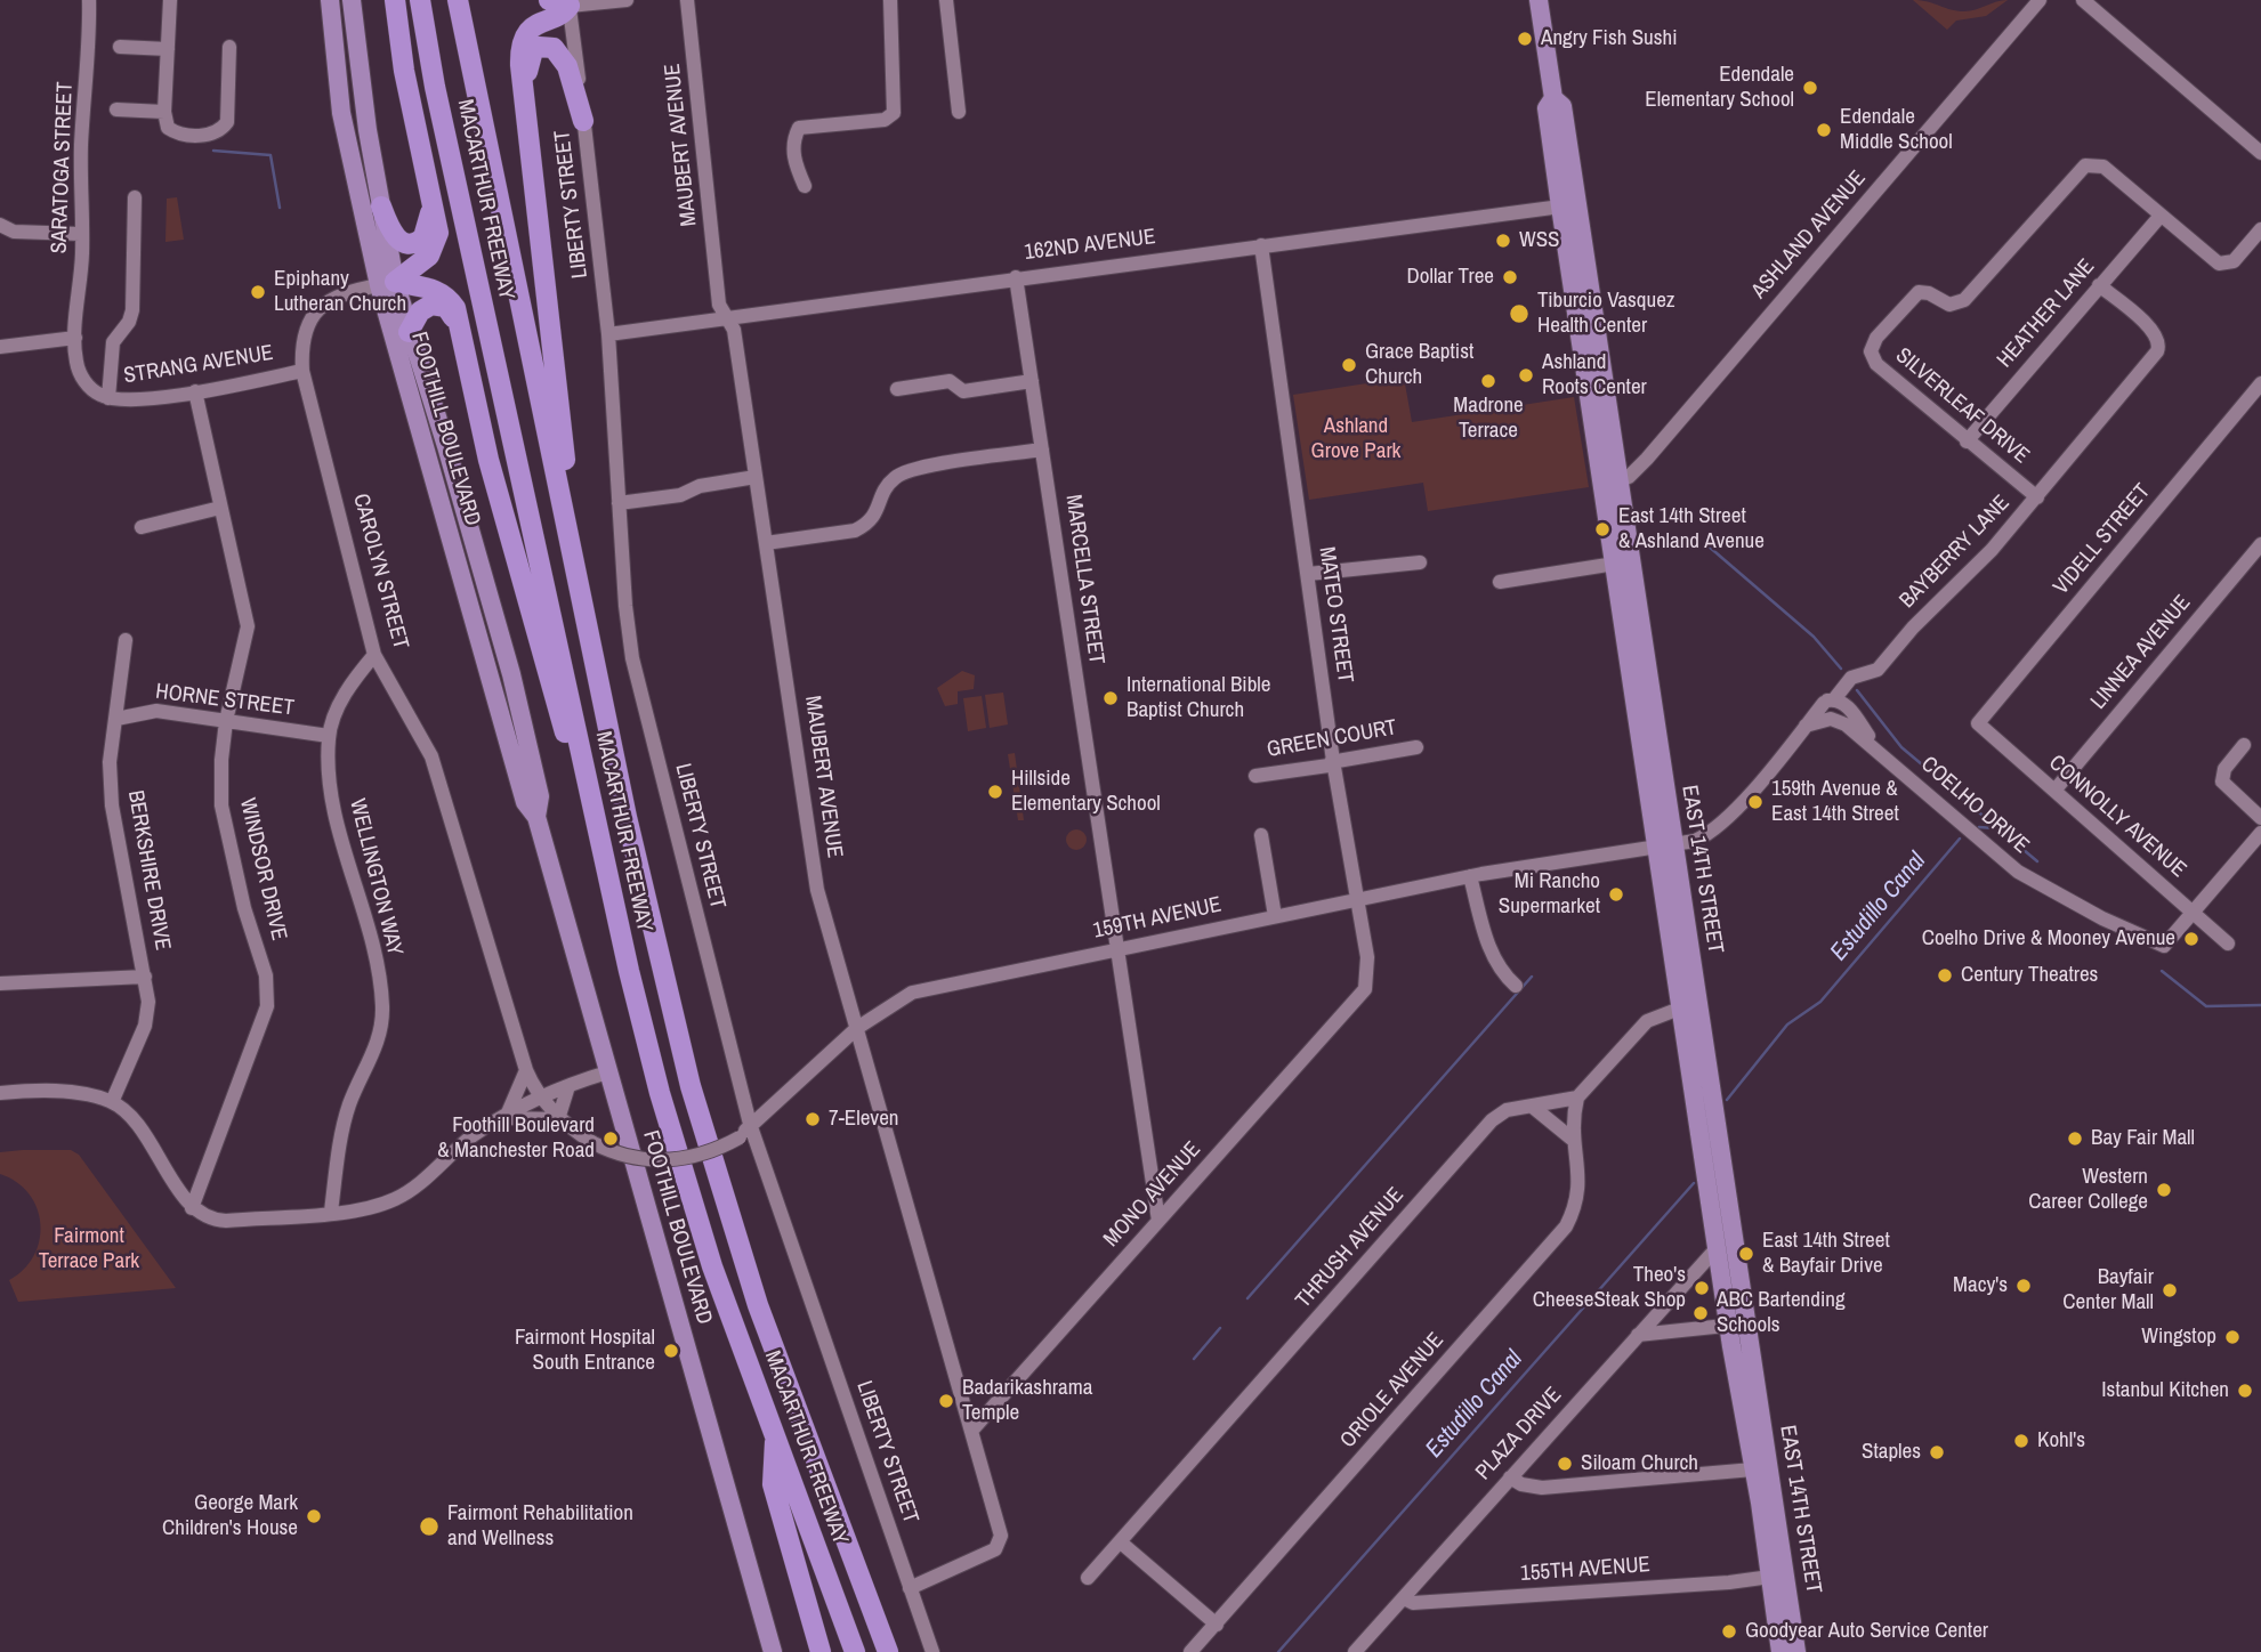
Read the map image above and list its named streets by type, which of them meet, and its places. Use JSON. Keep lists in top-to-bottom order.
{
  "streets": {
    "highway": ["MACARTHUR FREEWAY"],
    "main road": ["FOOTHILL BOULEVARD", "EAST 14TH STREET"],
    "street": [
      "MAUBERT AVENUE",
      "SARATOGA STREET",
      "LIBERTY STREET",
      "ASHLAND AVENUE",
      "162ND AVENUE",
      "HEATHER LANE",
      "STRANG AVENUE",
      "SILVERLEAF DRIVE",
      "VIDELL STREET",
      "BAYBERRY LANE",
      "CAROLYN STREET",
      "MARCELLA STREET",
      "MATEO STREET",
      "LINNEA AVENUE",
      "HORNE STREET",
      "GREEN COURT",
      "COELHO DRIVE",
      "CONNOLLY AVENUE",
      "WINDSOR DRIVE",
      "BERKSHIRE DRIVE",
      "WELLINGTON WAY",
      "159TH AVENUE",
      "MONO AVENUE",
      "THRUSH AVENUE",
      "ORIOLE AVENUE",
      "PLAZA DRIVE",
      "155TH AVENUE"
    ]
  },
  "crossings": [
    ["MAUBERT AVENUE", "LIBERTY STREET"],
    ["MAUBERT AVENUE", "162ND AVENUE"],
    ["MAUBERT AVENUE", "159TH AVENUE"],
    ["MAUBERT AVENUE", "MONO AVENUE"],
    ["SARATOGA STREET", "STRANG AVENUE"],
    ["LIBERTY STREET", "162ND AVENUE"],
    ["LIBERTY STREET", "159TH AVENUE"],
    ["ASHLAND AVENUE", "EAST 14TH STREET"],
    ["162ND AVENUE", "MARCELLA STREET"],
    ["162ND AVENUE", "MATEO STREET"],
    ["162ND AVENUE", "EAST 14TH STREET"],
    ["HEATHER LANE", "SILVERLEAF DRIVE"],
    ["HEATHER LANE", "BAYBERRY LANE"],
    ["STRANG AVENUE", "CAROLYN STREET"],
    ["STRANG AVENUE", "WINDSOR DRIVE"],
    ["SILVERLEAF DRIVE", "BAYBERRY LANE"],
    ["FOOTHILL BOULEVARD", "CAROLYN STREET"],
    ["VIDELL STREET", "CONNOLLY AVENUE"],
    ["BAYBERRY LANE", "159TH AVENUE"],
    ["CAROLYN STREET", "WELLINGTON WAY"],
    ["CAROLYN STREET", "159TH AVENUE"],
    ["MARCELLA STREET", "159TH AVENUE"],
    ["MARCELLA STREET", "MONO AVENUE"],
    ["MATEO STREET", "GREEN COURT"],
    ["MATEO STREET", "159TH AVENUE"],
    ["MATEO STREET", "MONO AVENUE"],
    ["LINNEA AVENUE", "CONNOLLY AVENUE"],
    ["HORNE STREET", "WINDSOR DRIVE"],
    ["HORNE STREET", "BERKSHIRE DRIVE"],
    ["HORNE STREET", "WELLINGTON WAY"],
    ["COELHO DRIVE", "CONNOLLY AVENUE"],
    ["COELHO DRIVE", "159TH AVENUE"],
    ["EAST 14TH STREET", "159TH AVENUE"],
    ["EAST 14TH STREET", "PLAZA DRIVE"],
    ["EAST 14TH STREET", "155TH AVENUE"],
    ["THRUSH AVENUE", "ORIOLE AVENUE"],
    ["PLAZA DRIVE", "155TH AVENUE"]
  ],
  "water": ["Estudillo Canal"],
  "parks": ["Ashland Grove Park", "Fairmont Terrace Park"],
  "places": [
    "Angry Fish Sushi",
    "Edendale Elementary School",
    "Edendale Middle School",
    "WSS",
    "Dollar Tree",
    "Epiphany Lutheran Church",
    "Tiburcio Vasquez Health Center",
    "Grace Baptist Church",
    "Ashland Roots Center",
    "Madrone Terrace",
    "East 14th Street & Ashland Avenue",
    "International Bible Baptist Church",
    "Hillside Elementary School",
    "159th Avenue & East 14th Street",
    "Mi Rancho Supermarket",
    "Coelho Drive & Mooney Avenue",
    "Century Theatres",
    "7-Eleven",
    "Foothill Boulevard & Manchester Road",
    "Bay Fair Mall",
    "Western Career College",
    "East 14th Street & Bayfair Drive",
    "Macy's",
    "Theo's CheeseSteak Shop",
    "Bayfair Center Mall",
    "ABC Bartending Schools",
    "Wingstop",
    "Fairmont Hospital South Entrance",
    "Istanbul Kitchen",
    "Badarikashrama Temple",
    "Kohl's",
    "Staples",
    "Siloam Church",
    "George Mark Children's House",
    "Fairmont Rehabilitation and Wellness",
    "Goodyear Auto Service Center"
  ]
}
